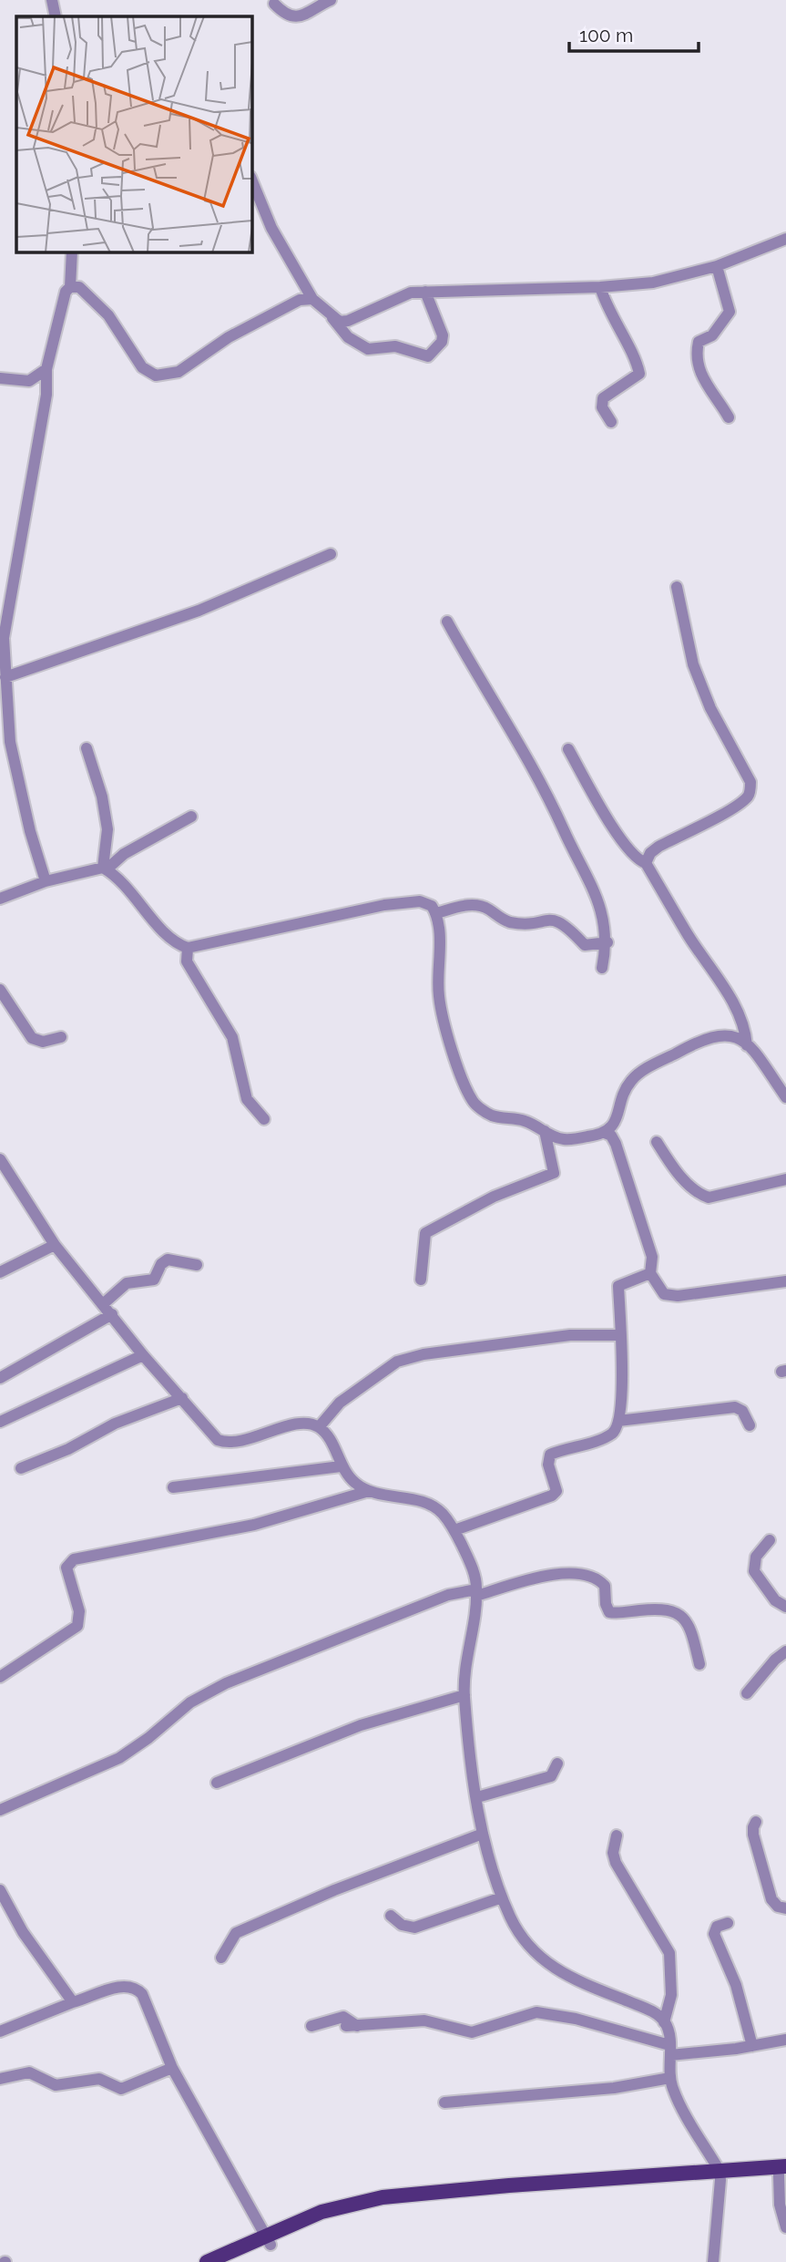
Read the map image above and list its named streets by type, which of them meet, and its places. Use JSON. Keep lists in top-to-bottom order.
{
  "scale_bar": "100 m"
}
